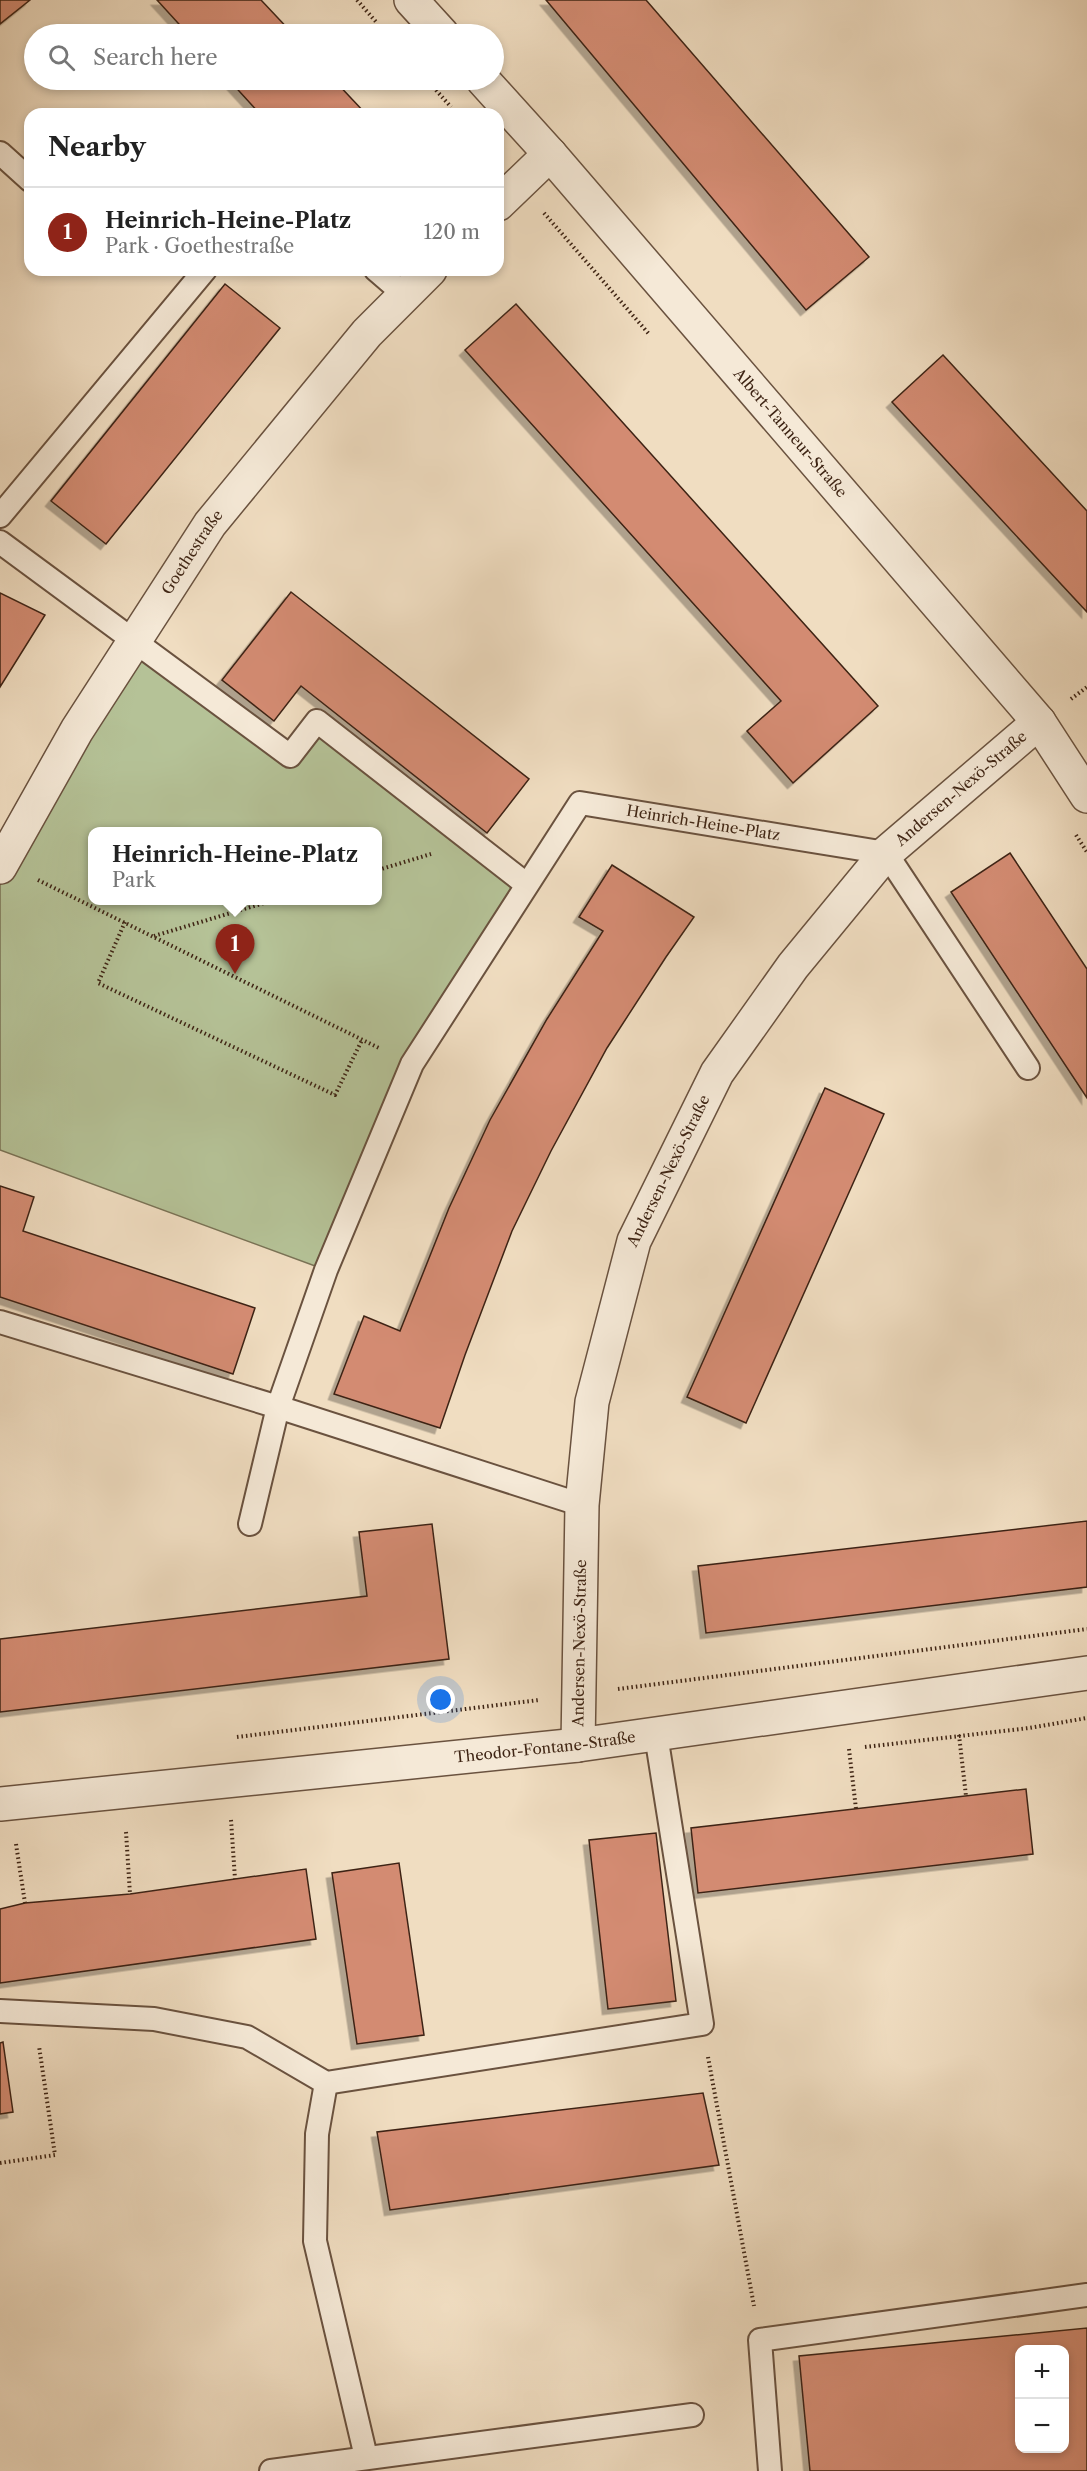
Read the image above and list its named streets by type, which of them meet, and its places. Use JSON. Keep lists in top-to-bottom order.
{
  "streets": {
    "street": [
      "Albert-Tanneur-Straße",
      "Goethestraße",
      "Andersen-Nexö-Straße",
      "Theodor-Fontane-Straße"
    ],
    "lane": ["Heinrich-Heine-Platz"]
  },
  "crossings": [
    ["Albert-Tanneur-Straße", "Andersen-Nexö-Straße"],
    ["Andersen-Nexö-Straße", "Heinrich-Heine-Platz"],
    ["Andersen-Nexö-Straße", "Theodor-Fontane-Straße"]
  ],
  "page": {
    "search": "Search here",
    "heading": "Nearby",
    "list": [
      {
        "mark": "1",
        "name": "Heinrich-Heine-Platz",
        "note": "Park · Goethestraße",
        "value": "120 m"
      }
    ],
    "popup": ["Heinrich-Heine-Platz", "Park"],
    "pins": "1",
    "map_buttons": ["+", "−"]
  }
}
